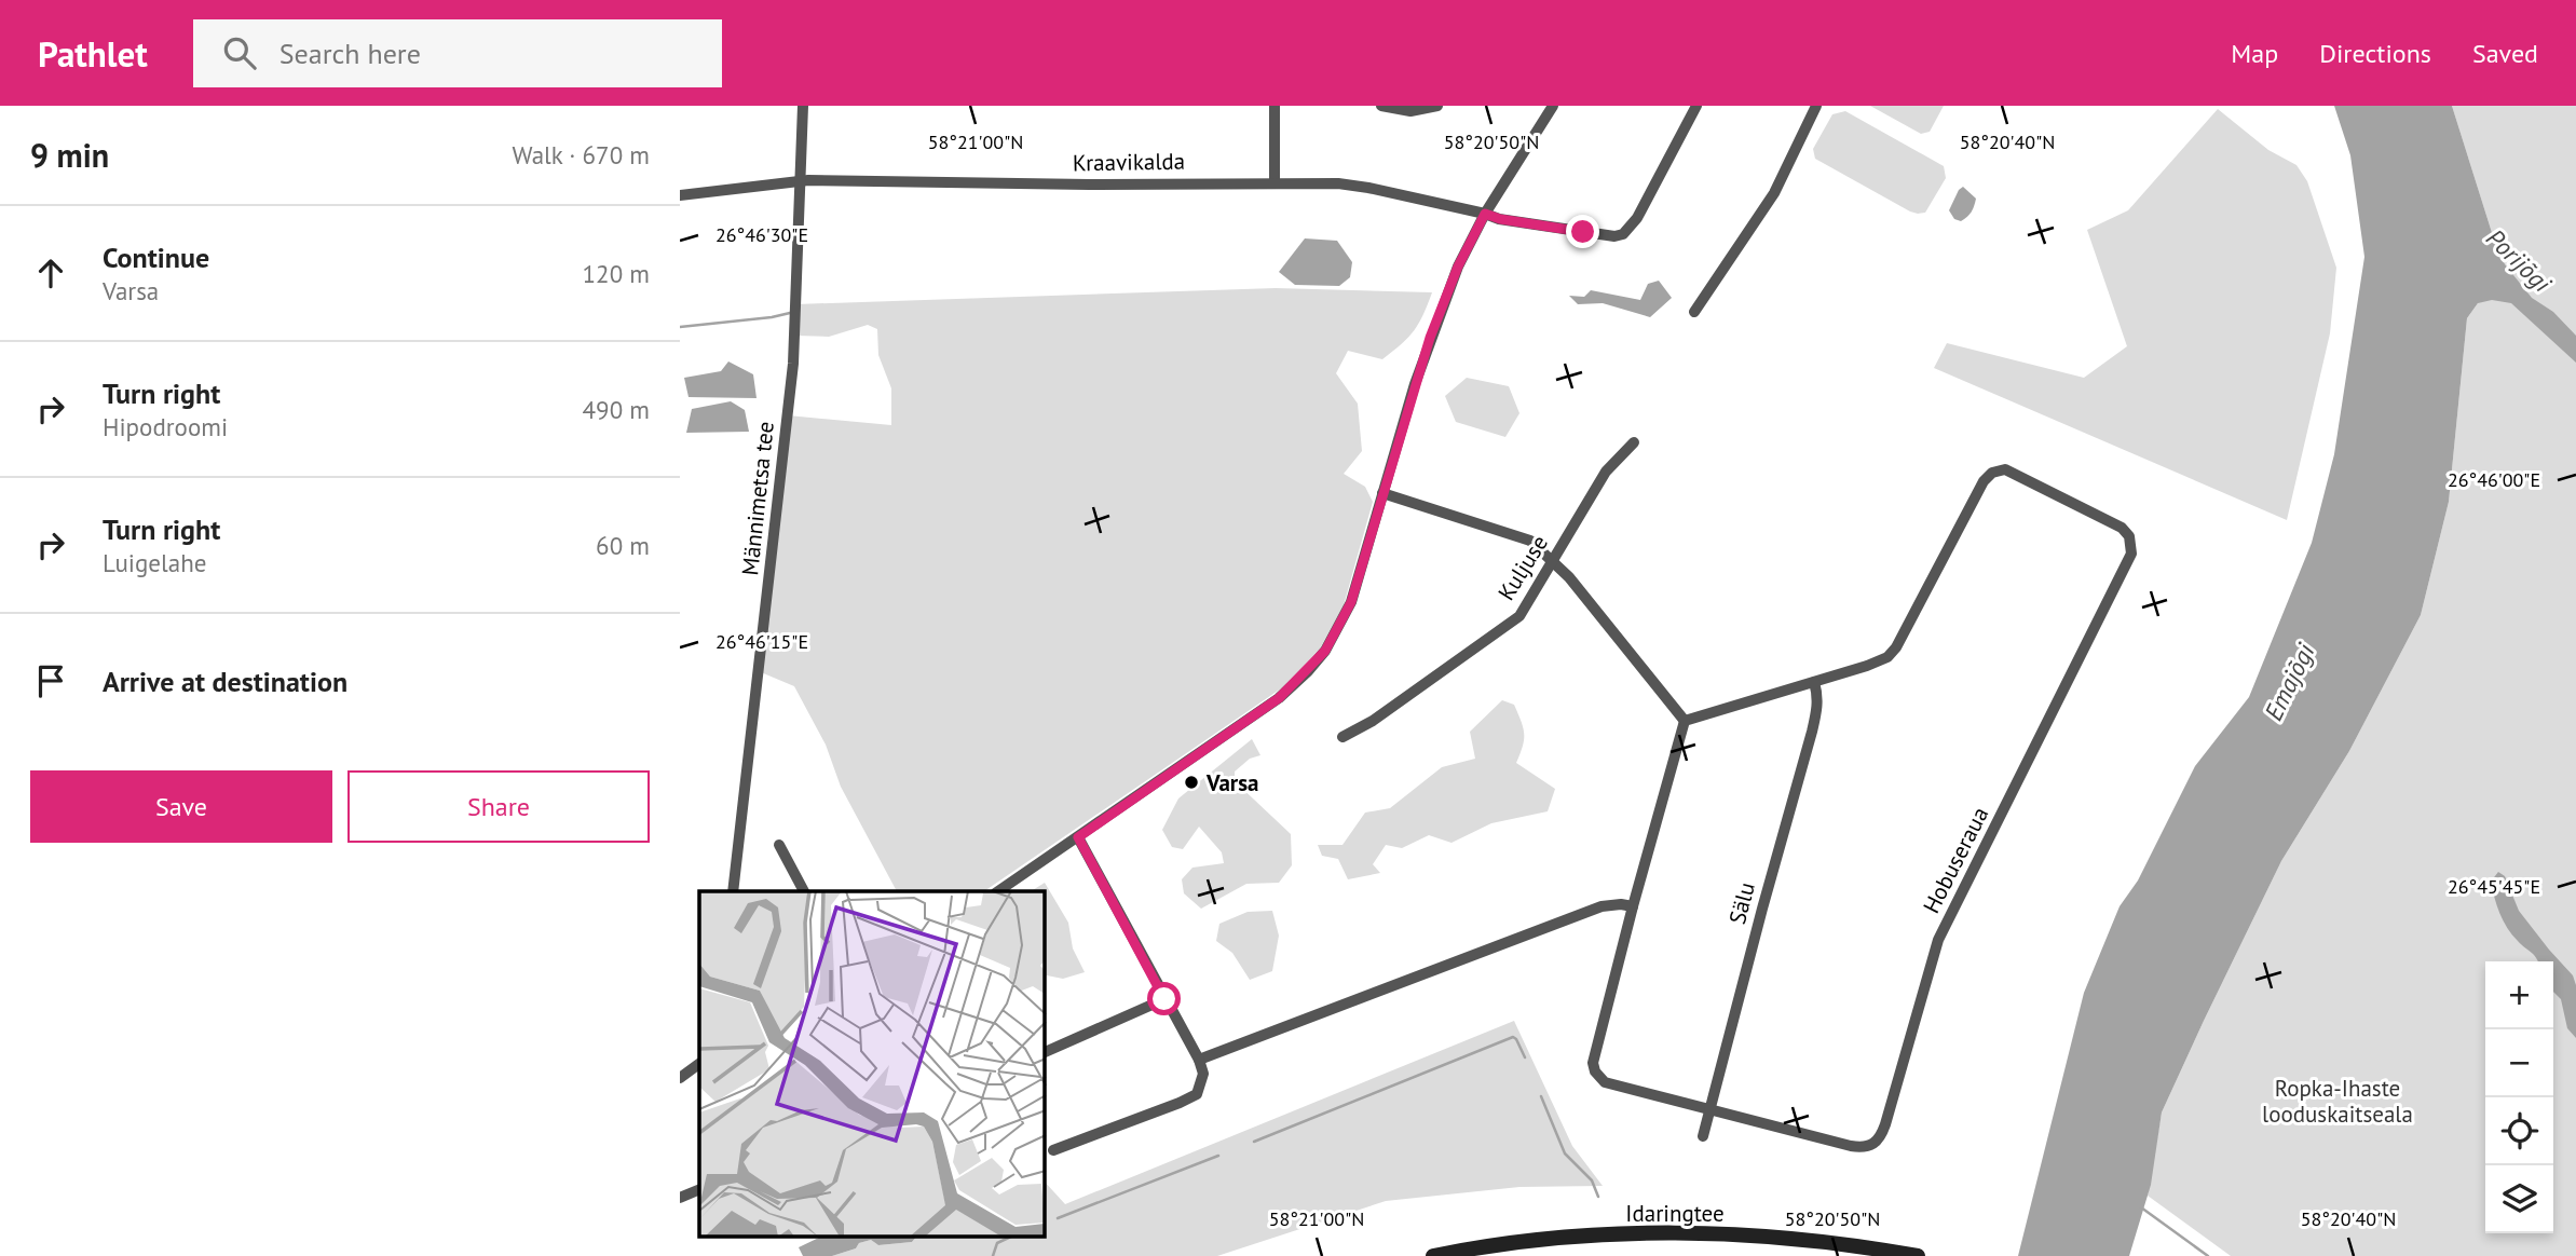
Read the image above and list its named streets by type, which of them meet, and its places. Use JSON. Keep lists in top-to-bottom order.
{
  "streets": {
    "main road": ["Idaringtee"],
    "street": [
      "Kraavikalda",
      "Männimetsa tee",
      "Kuljuse",
      "Hobuseraua",
      "Sälu"
    ]
  },
  "crossings": [
    ["Kraavikalda", "Männimetsa tee"],
    ["Hobuseraua", "Sälu"]
  ],
  "water": ["Porijõgi", "Emajõgi"],
  "parks": ["Ropka-Ihaste looduskaitseala"],
  "places": ["Varsa"],
  "page": {
    "header": "Pathlet",
    "search": "Search here",
    "nav": ["Map", "Directions", "Saved"],
    "heading": ["9 min", "Walk · 670 m"],
    "list": [
      ["Continue", "Varsa", "120 m"],
      ["Turn right", "Hipodroomi", "490 m"],
      ["Turn right", "Luigelahe", "60 m"],
      "Arrive at destination"
    ],
    "buttons": ["Save", "Share"],
    "map_buttons": ["+", "−"]
  },
  "coordinates": [
    "58°20'40\"N",
    "58°21'00\"N",
    "58°20'50\"N",
    "26°46'30\"E",
    "26°46'00\"E",
    "26°46'15\"E",
    "26°45'45\"E"
  ]
}
